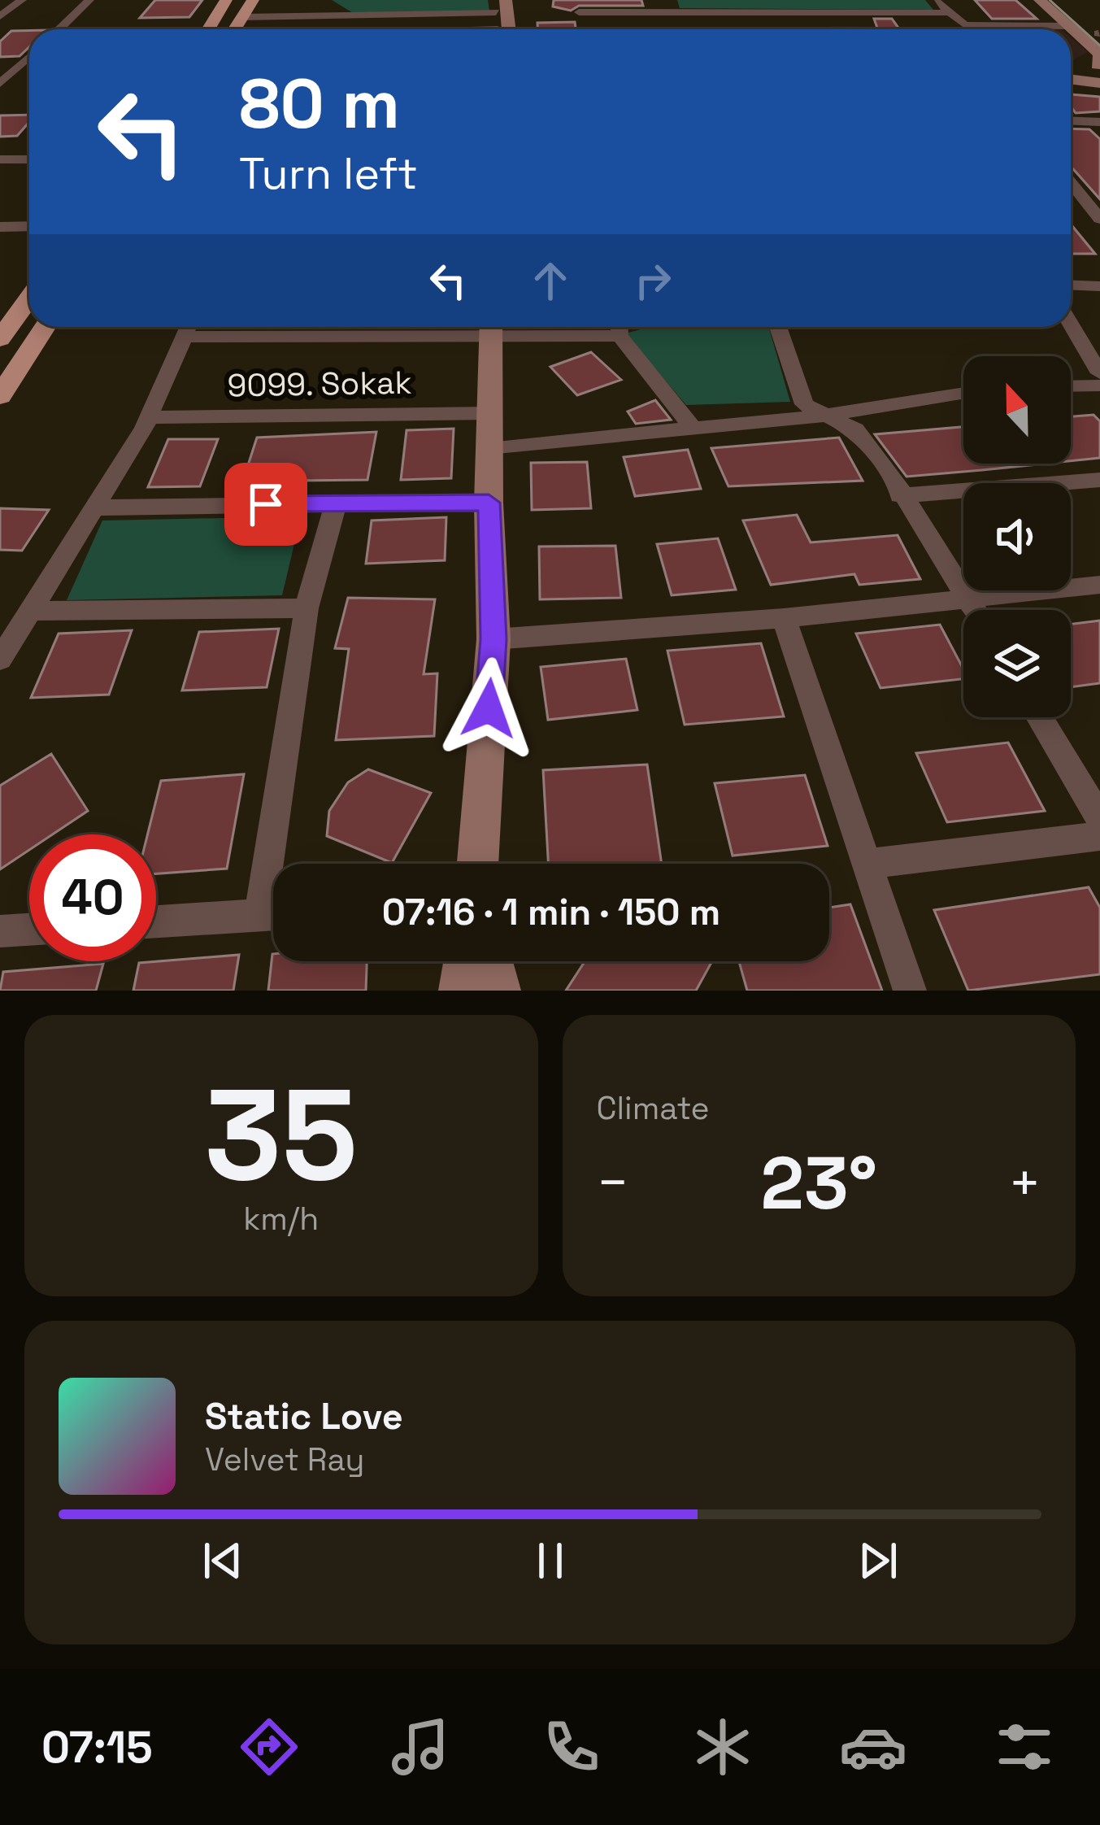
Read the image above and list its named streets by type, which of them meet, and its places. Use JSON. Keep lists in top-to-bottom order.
{
  "streets": {
    "street": ["9099. Sokak"]
  },
  "north": "top",
  "page": {
    "turn": ["80 m", "Turn left"],
    "limit": "40",
    "trip": "07:16 · 1 min · 150 m",
    "tile": [
      ["35", "km/h"],
      "Climate"
    ],
    "heat": ["−", "23°", "+"],
    "song": ["Static Love", "Velvet Ray"],
    "tabs": "07:15"
  }
}
